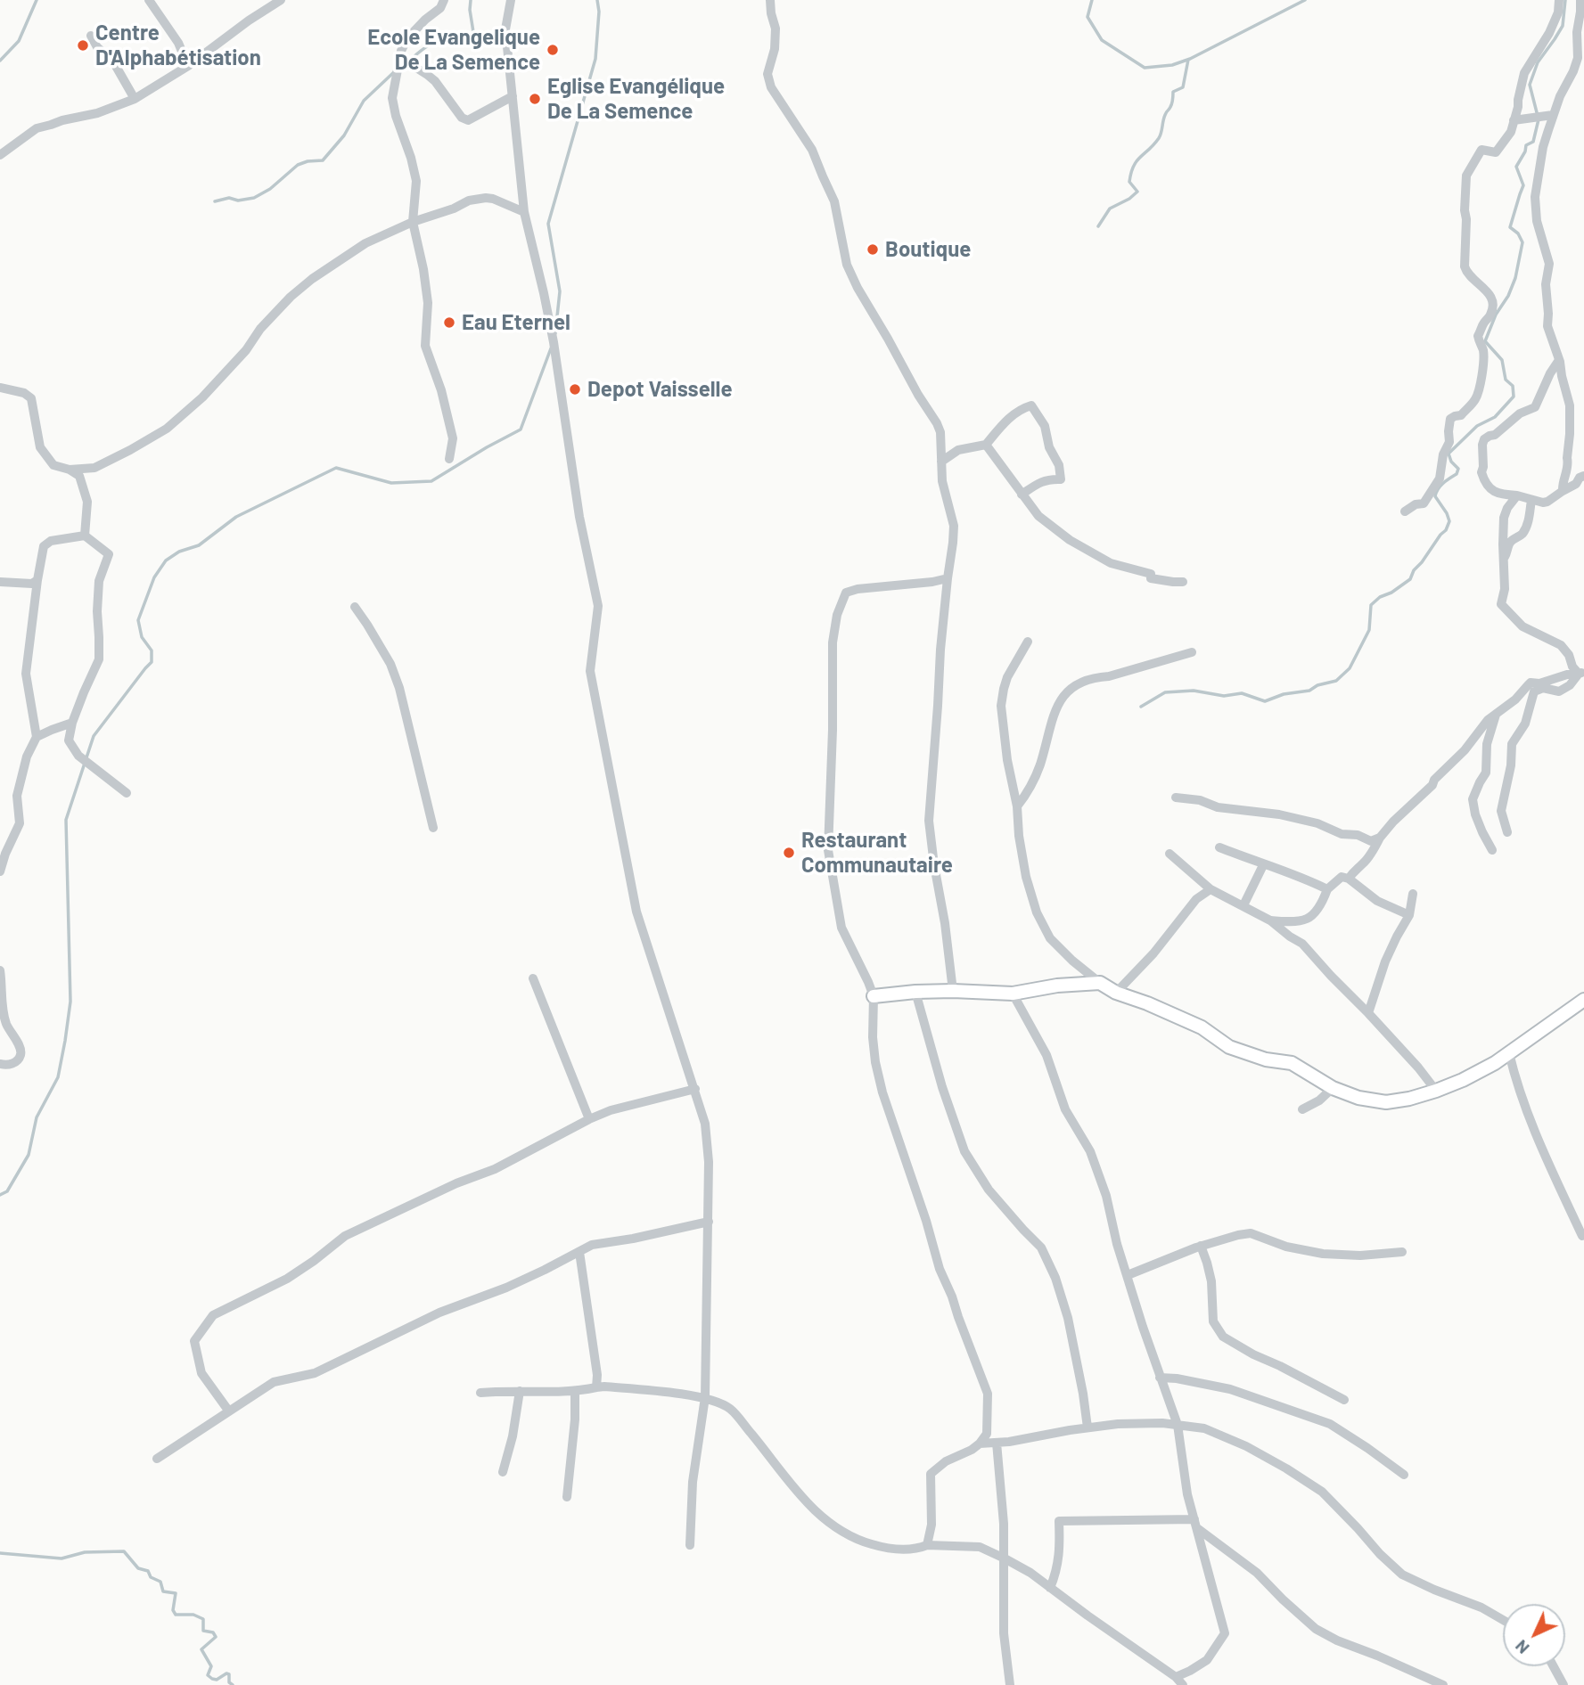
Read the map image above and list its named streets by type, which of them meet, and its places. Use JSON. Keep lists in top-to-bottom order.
{
  "places": [
    "Centre D'Alphabétisation",
    "Ecole Evangelique De La Semence",
    "Eglise Evangélique De La Semence",
    "Boutique",
    "Eau Eternel",
    "Depot Vaisselle",
    "Restaurant Communautaire"
  ],
  "north": "bottom left"
}
